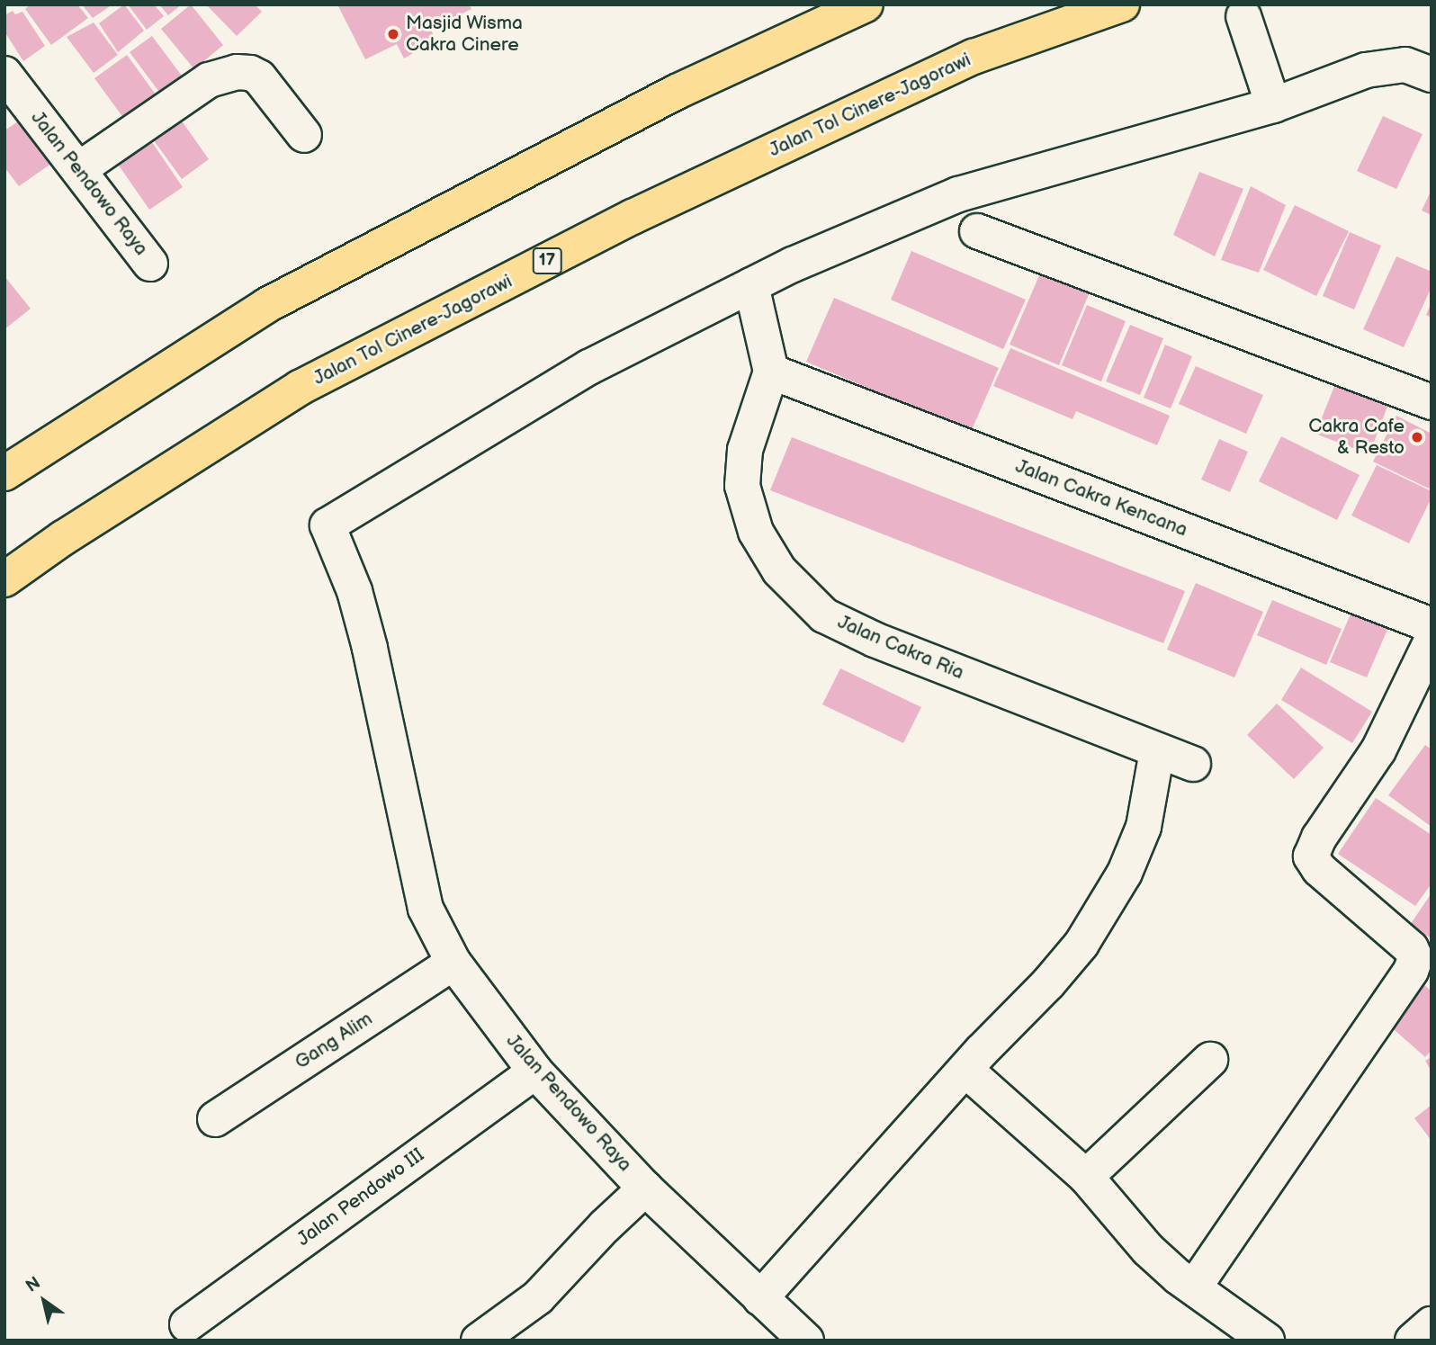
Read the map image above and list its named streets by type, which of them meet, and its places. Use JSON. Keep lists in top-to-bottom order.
{
  "streets": {
    "highway": ["Jalan Tol Cinere-Jagorawi", "17"],
    "street": [
      "Jalan Pendowo Raya",
      "Jalan Cakra Kencana",
      "Jalan Cakra Ria",
      "Gang Alim",
      "Jalan Pendowo III"
    ]
  },
  "crossings": [
    ["Jalan Pendowo Raya", "Gang Alim"],
    ["Jalan Pendowo Raya", "Jalan Pendowo III"],
    ["Jalan Cakra Kencana", "Jalan Cakra Ria"]
  ],
  "places": ["Masjid Wisma Cakra Cinere", "Cakra Cafe & Resto"],
  "north": "top left"
}
